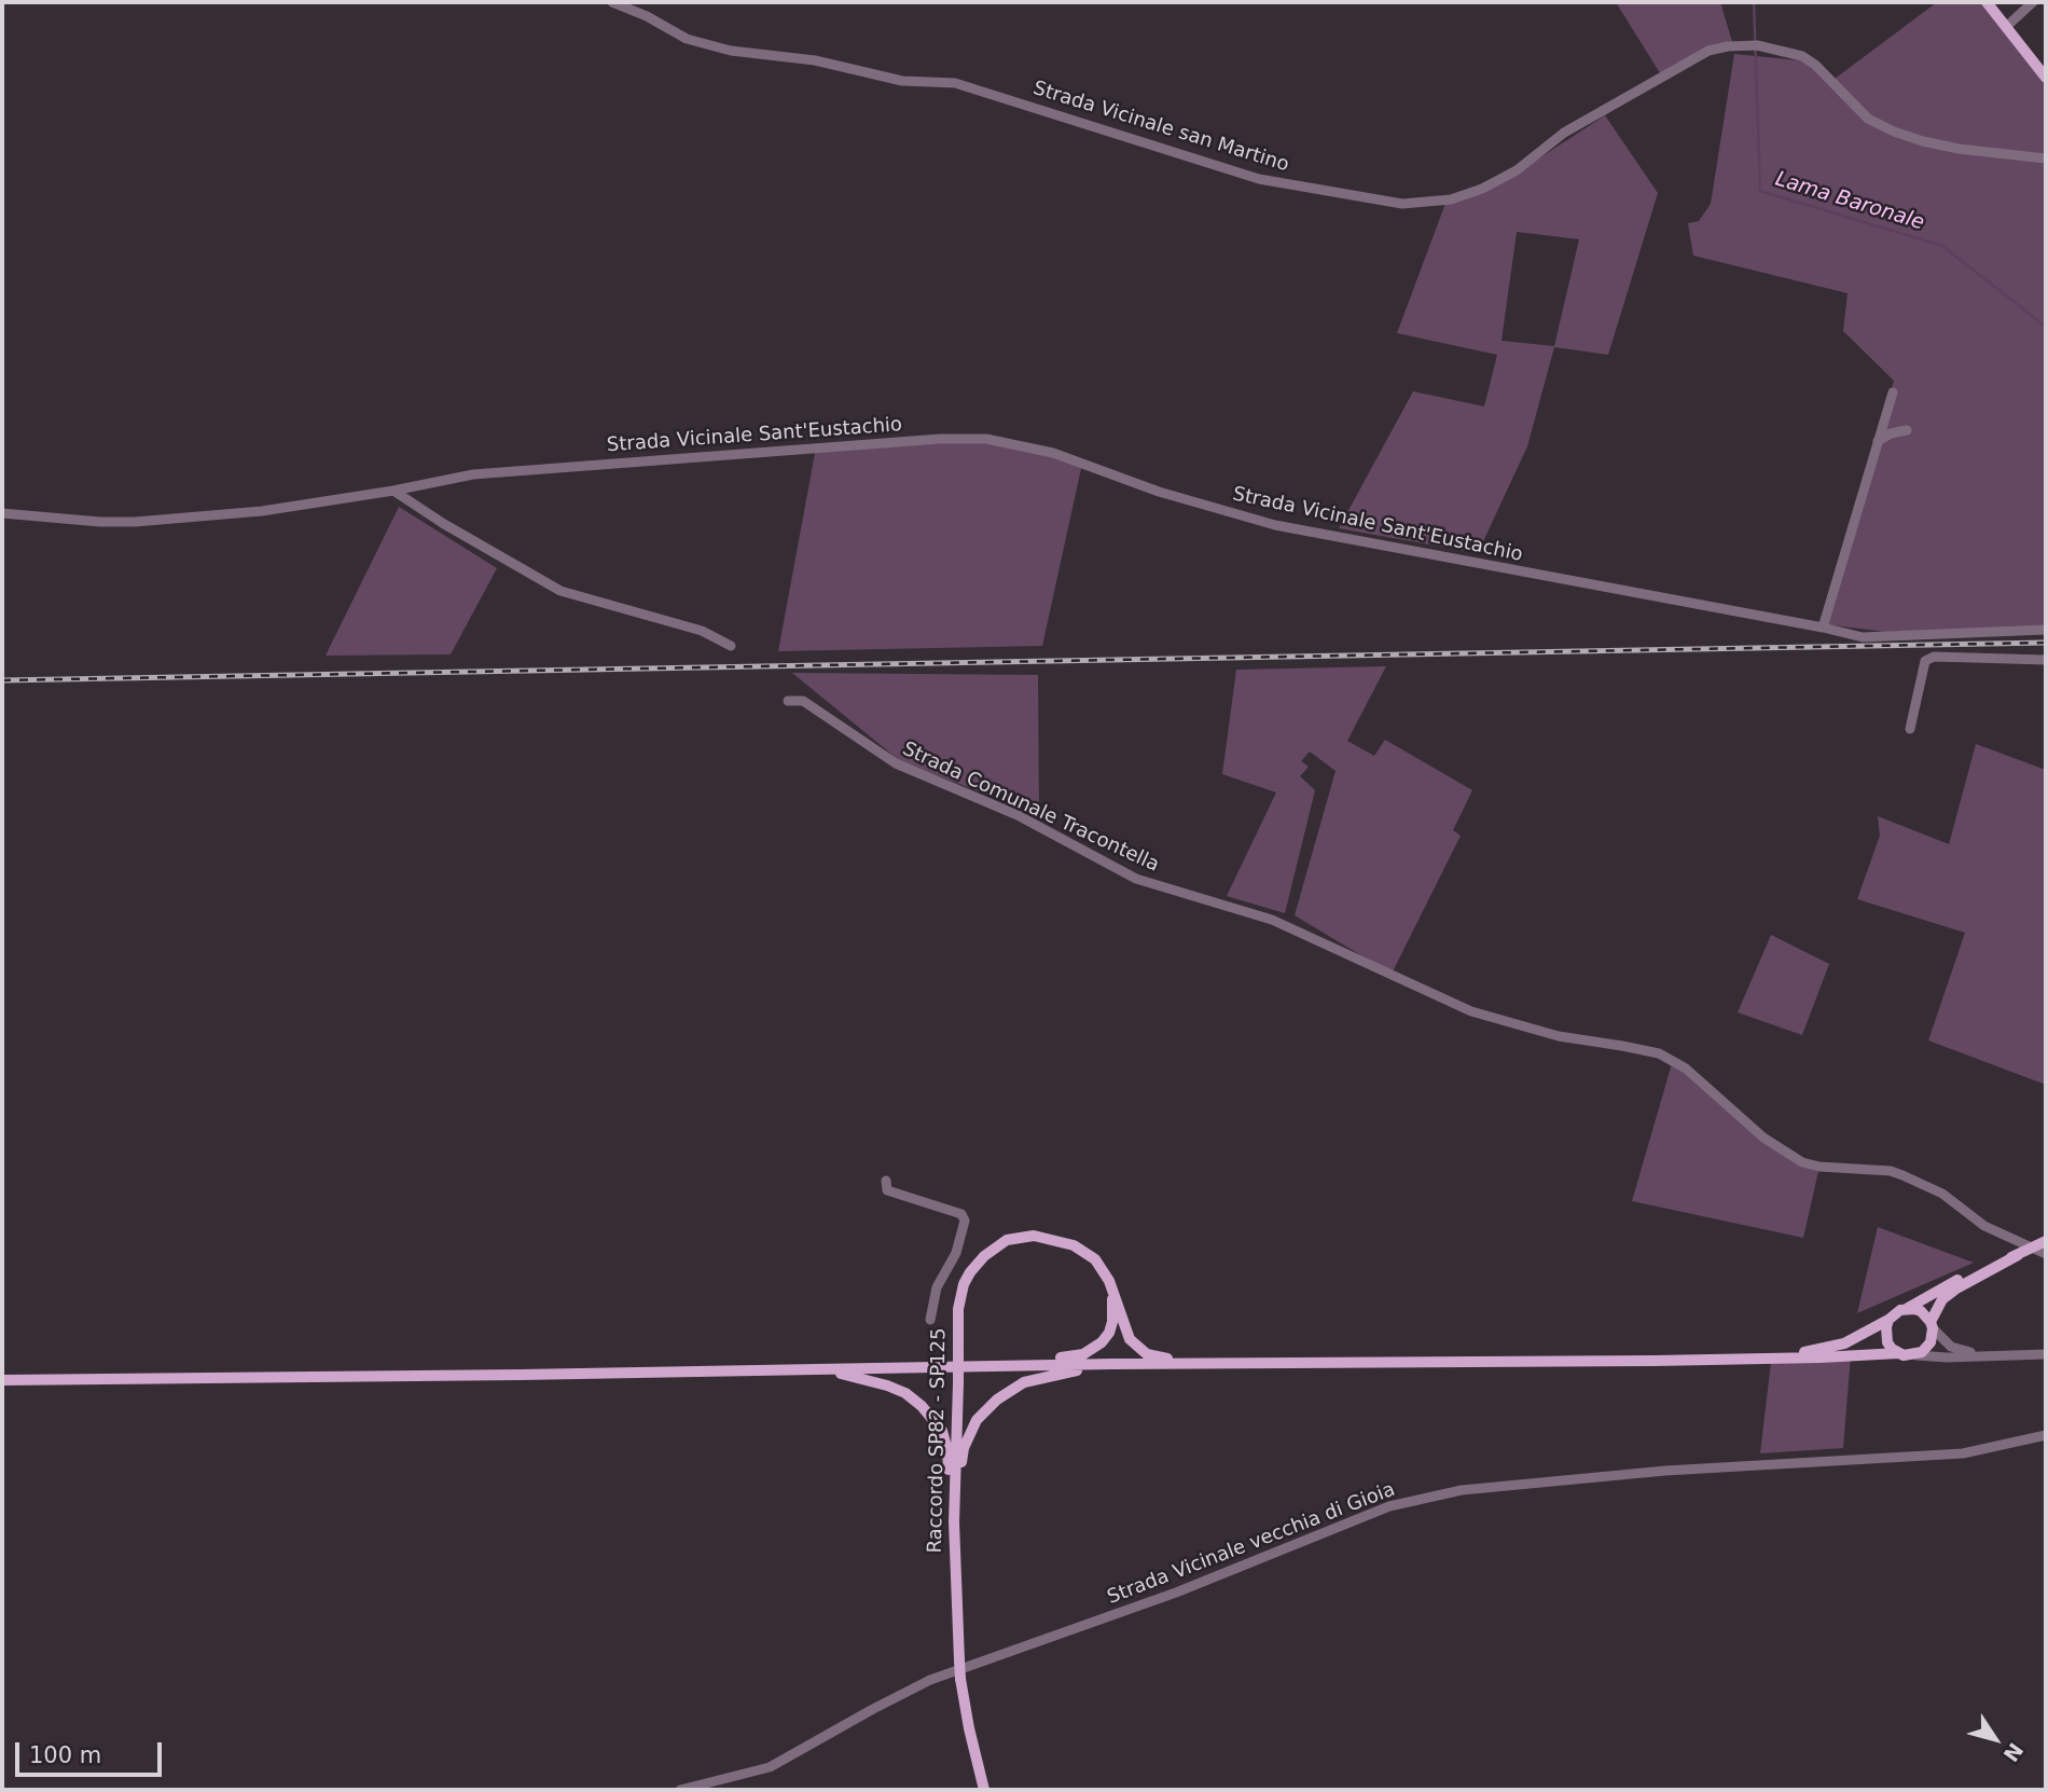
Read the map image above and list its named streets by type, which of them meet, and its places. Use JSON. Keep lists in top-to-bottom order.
{
  "streets": {
    "main road": ["Raccordo SP82 - SP125"],
    "street": [
      "Strada Vicinale san Martino",
      "Strada Vicinale Sant'Eustachio",
      "Strada Comunale Tracontella",
      "Strada Vicinale vecchia di Gioia"
    ]
  },
  "water": ["Lama Baronale"],
  "scale_bar": "100 m",
  "north": "bottom right"
}
